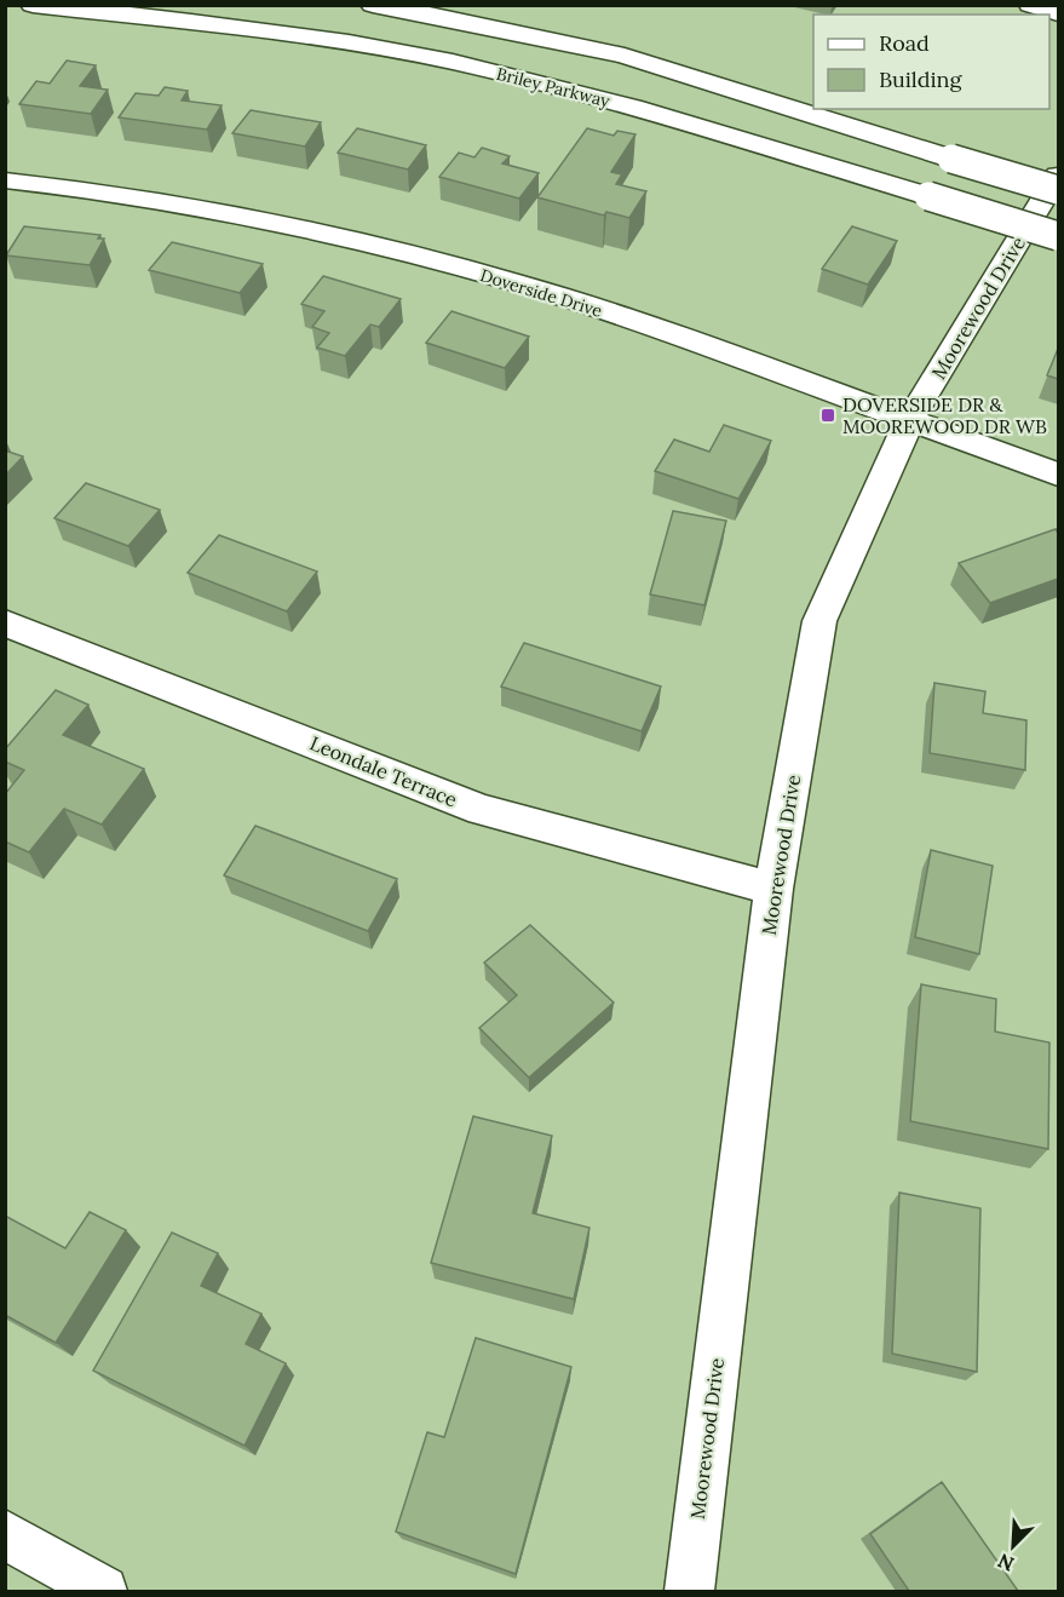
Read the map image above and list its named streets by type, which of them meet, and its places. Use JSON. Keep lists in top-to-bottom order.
{
  "streets": {
    "highway": ["Briley Parkway"],
    "street": ["Doverside Drive", "Moorewood Drive", "Leondale Terrace"]
  },
  "crossings": [
    ["Doverside Drive", "Moorewood Drive"],
    ["Moorewood Drive", "Leondale Terrace"]
  ],
  "places": {
    "transit": ["DOVERSIDE DR & MOOREWOOD DR WB"]
  },
  "legend": ["Road", "Building"],
  "north": "bottom left"
}
